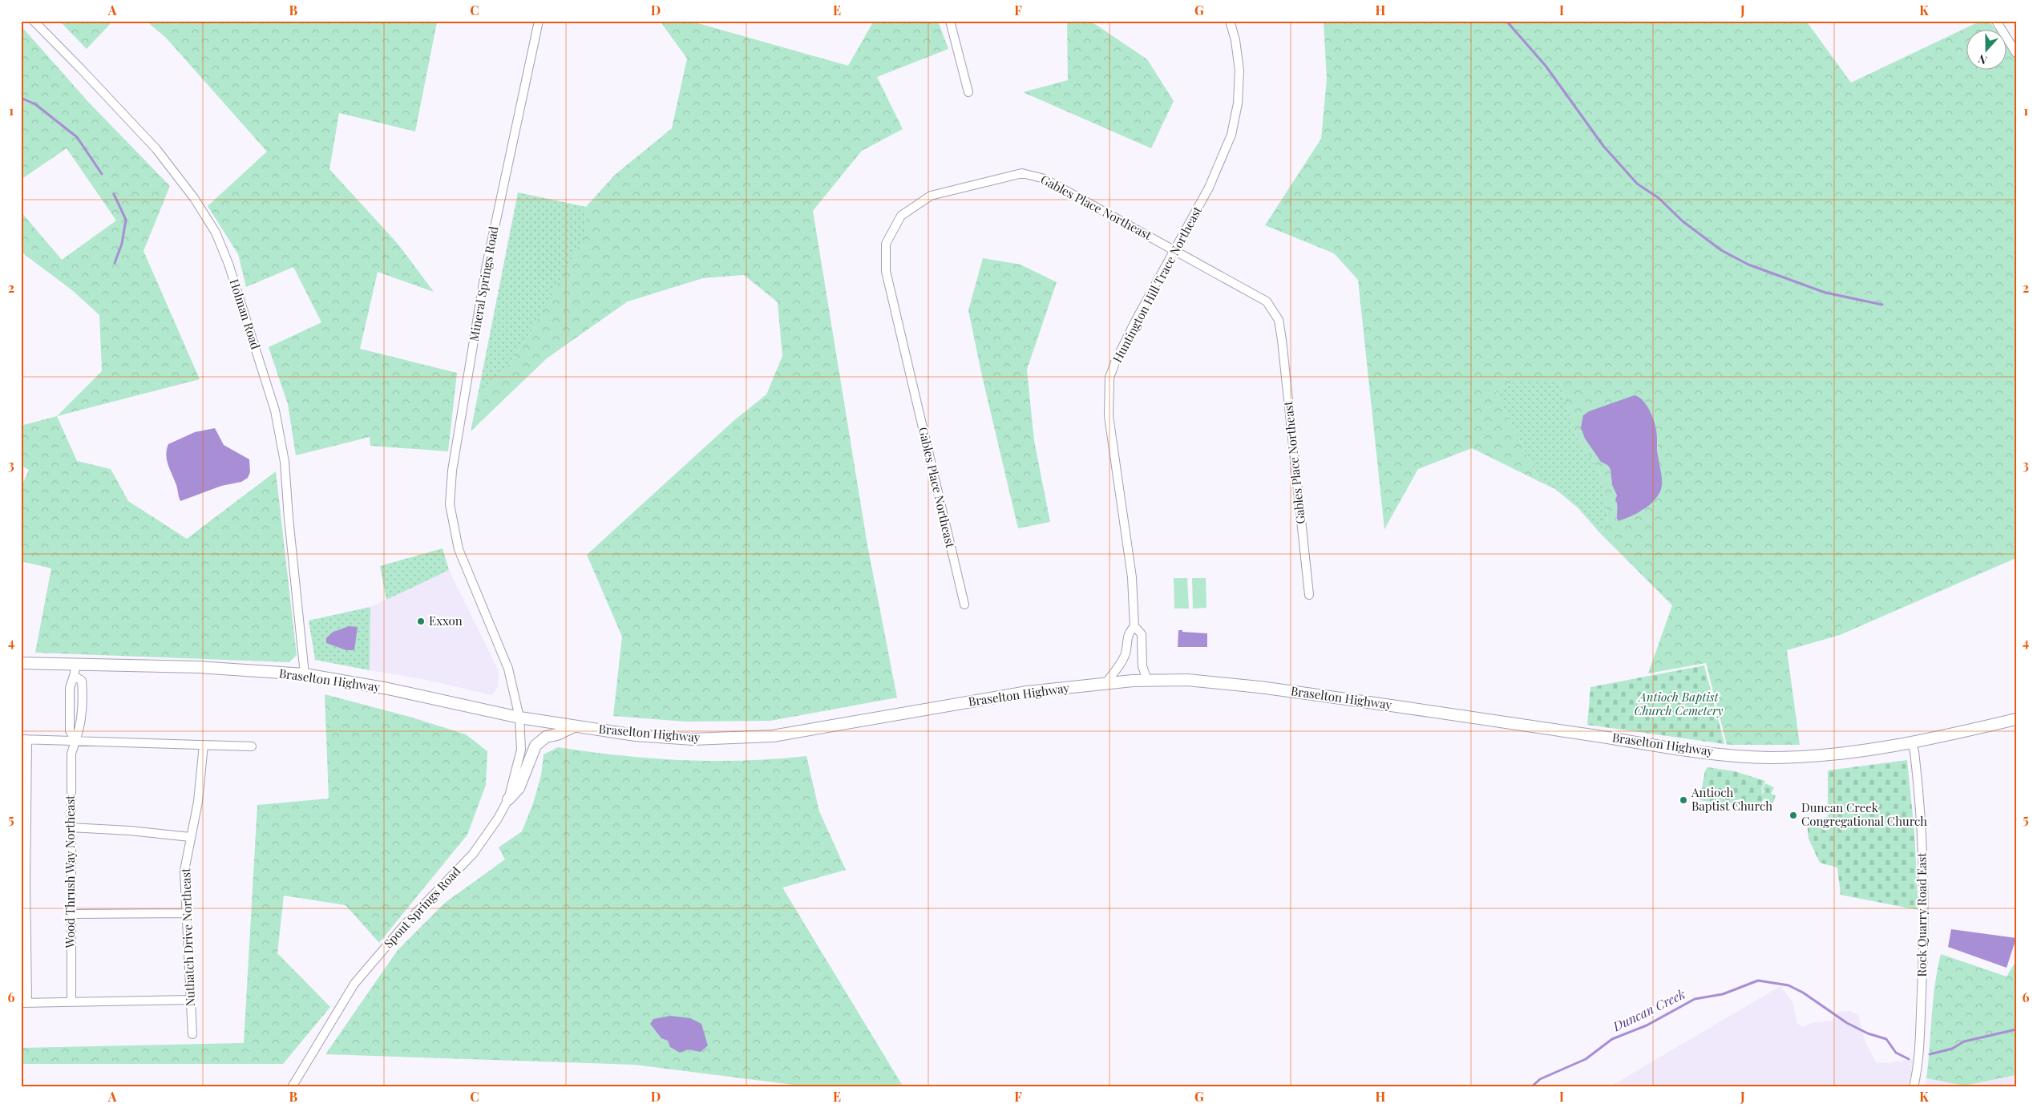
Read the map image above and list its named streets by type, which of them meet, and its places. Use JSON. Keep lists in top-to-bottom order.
{
  "streets": {
    "main road": ["Braselton Highway"],
    "street": [
      "Gables Place Northeast",
      "Mineral Springs Road",
      "Huntington Hill Trace Northeast",
      "Holman Road",
      "Wood Thrush Way Northeast",
      "Spout Springs Road",
      "Rock Quarry Road East",
      "Nuthatch Drive Northeast"
    ]
  },
  "crossings": [
    ["Gables Place Northeast", "Huntington Hill Trace Northeast"],
    ["Mineral Springs Road", "Braselton Highway"],
    ["Mineral Springs Road", "Spout Springs Road"],
    ["Huntington Hill Trace Northeast", "Braselton Highway"],
    ["Holman Road", "Braselton Highway"],
    ["Braselton Highway", "Spout Springs Road"],
    ["Braselton Highway", "Rock Quarry Road East"]
  ],
  "water": ["Duncan Creek"],
  "parks": ["Antioch Baptist Church Cemetery"],
  "places": ["Exxon", "Antioch Baptist Church", "Duncan Creek Congregational Church"],
  "north": "bottom",
  "grid": {
    "columns": [
      "A",
      "B",
      "C",
      "D",
      "E",
      "F",
      "G",
      "H",
      "I",
      "J",
      "K"
    ],
    "rows": [
      "1",
      "2",
      "3",
      "4",
      "5",
      "6"
    ]
  }
}
